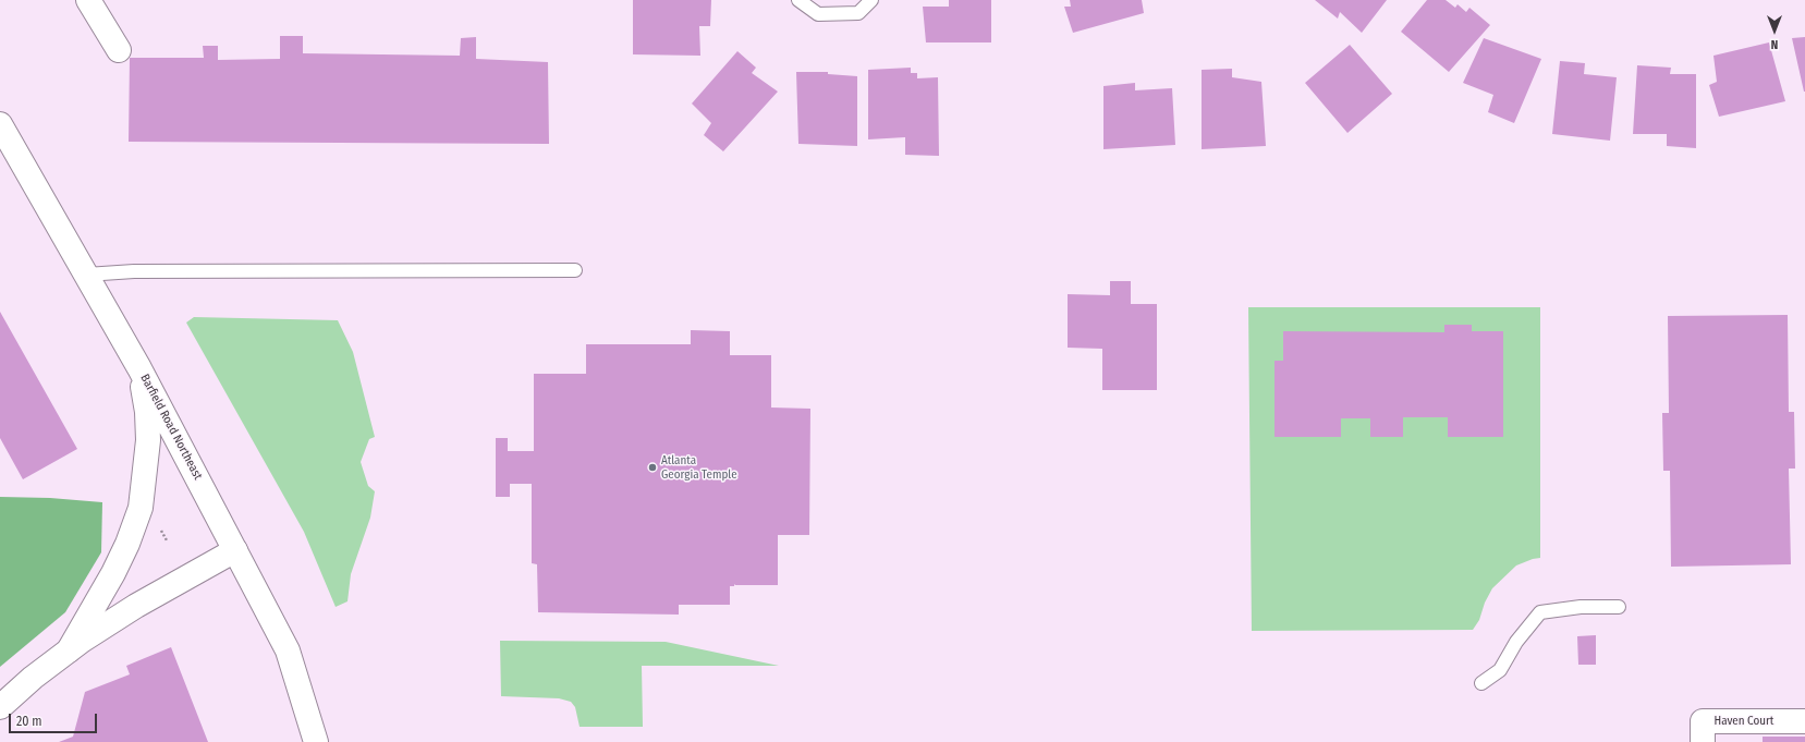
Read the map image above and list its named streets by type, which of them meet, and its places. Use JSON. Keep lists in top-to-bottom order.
{
  "streets": {
    "street": ["Barfield Road Northeast", "Haven Court"]
  },
  "places": ["Atlanta Georgia Temple"],
  "scale_bar": "20 m",
  "north": "bottom"
}
